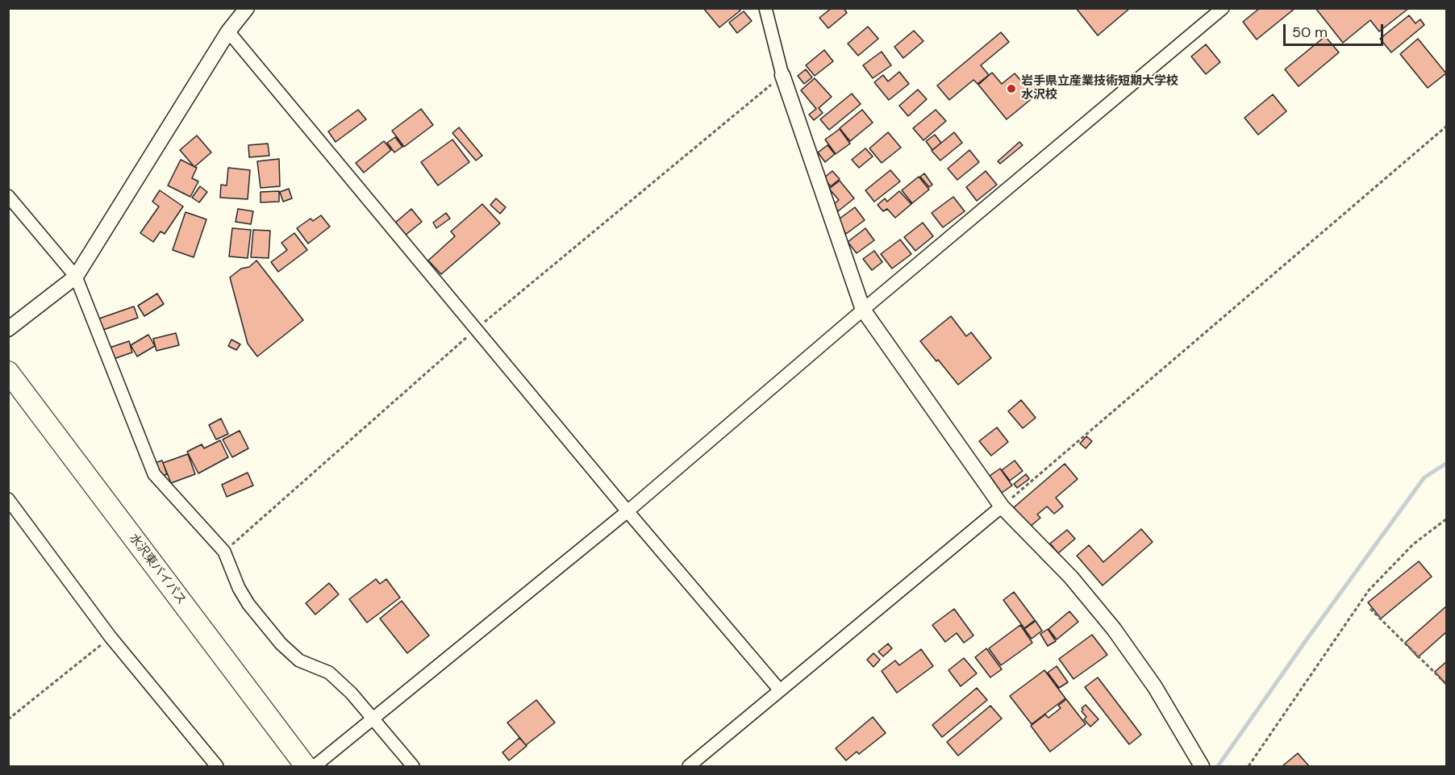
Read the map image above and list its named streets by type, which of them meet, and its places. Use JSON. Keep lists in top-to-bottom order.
{
  "streets": {
    "highway": ["水沢東バイパス"]
  },
  "places": ["岩手県立産業技術短期大学校 水沢校"],
  "scale_bar": "50 m"
}
